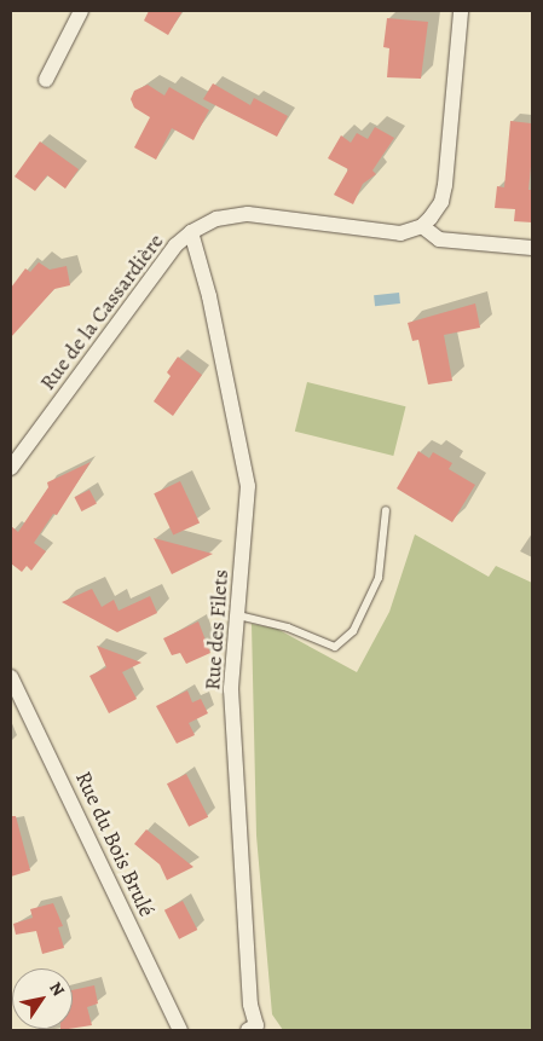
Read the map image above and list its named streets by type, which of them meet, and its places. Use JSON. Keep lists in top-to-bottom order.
{
  "streets": {
    "street": ["Rue de la Cassardière", "Rue des Filets", "Rue du Bois Brulé"]
  },
  "crossings": [
    ["Rue de la Cassardière", "Rue des Filets"]
  ],
  "north": "top right"
}
